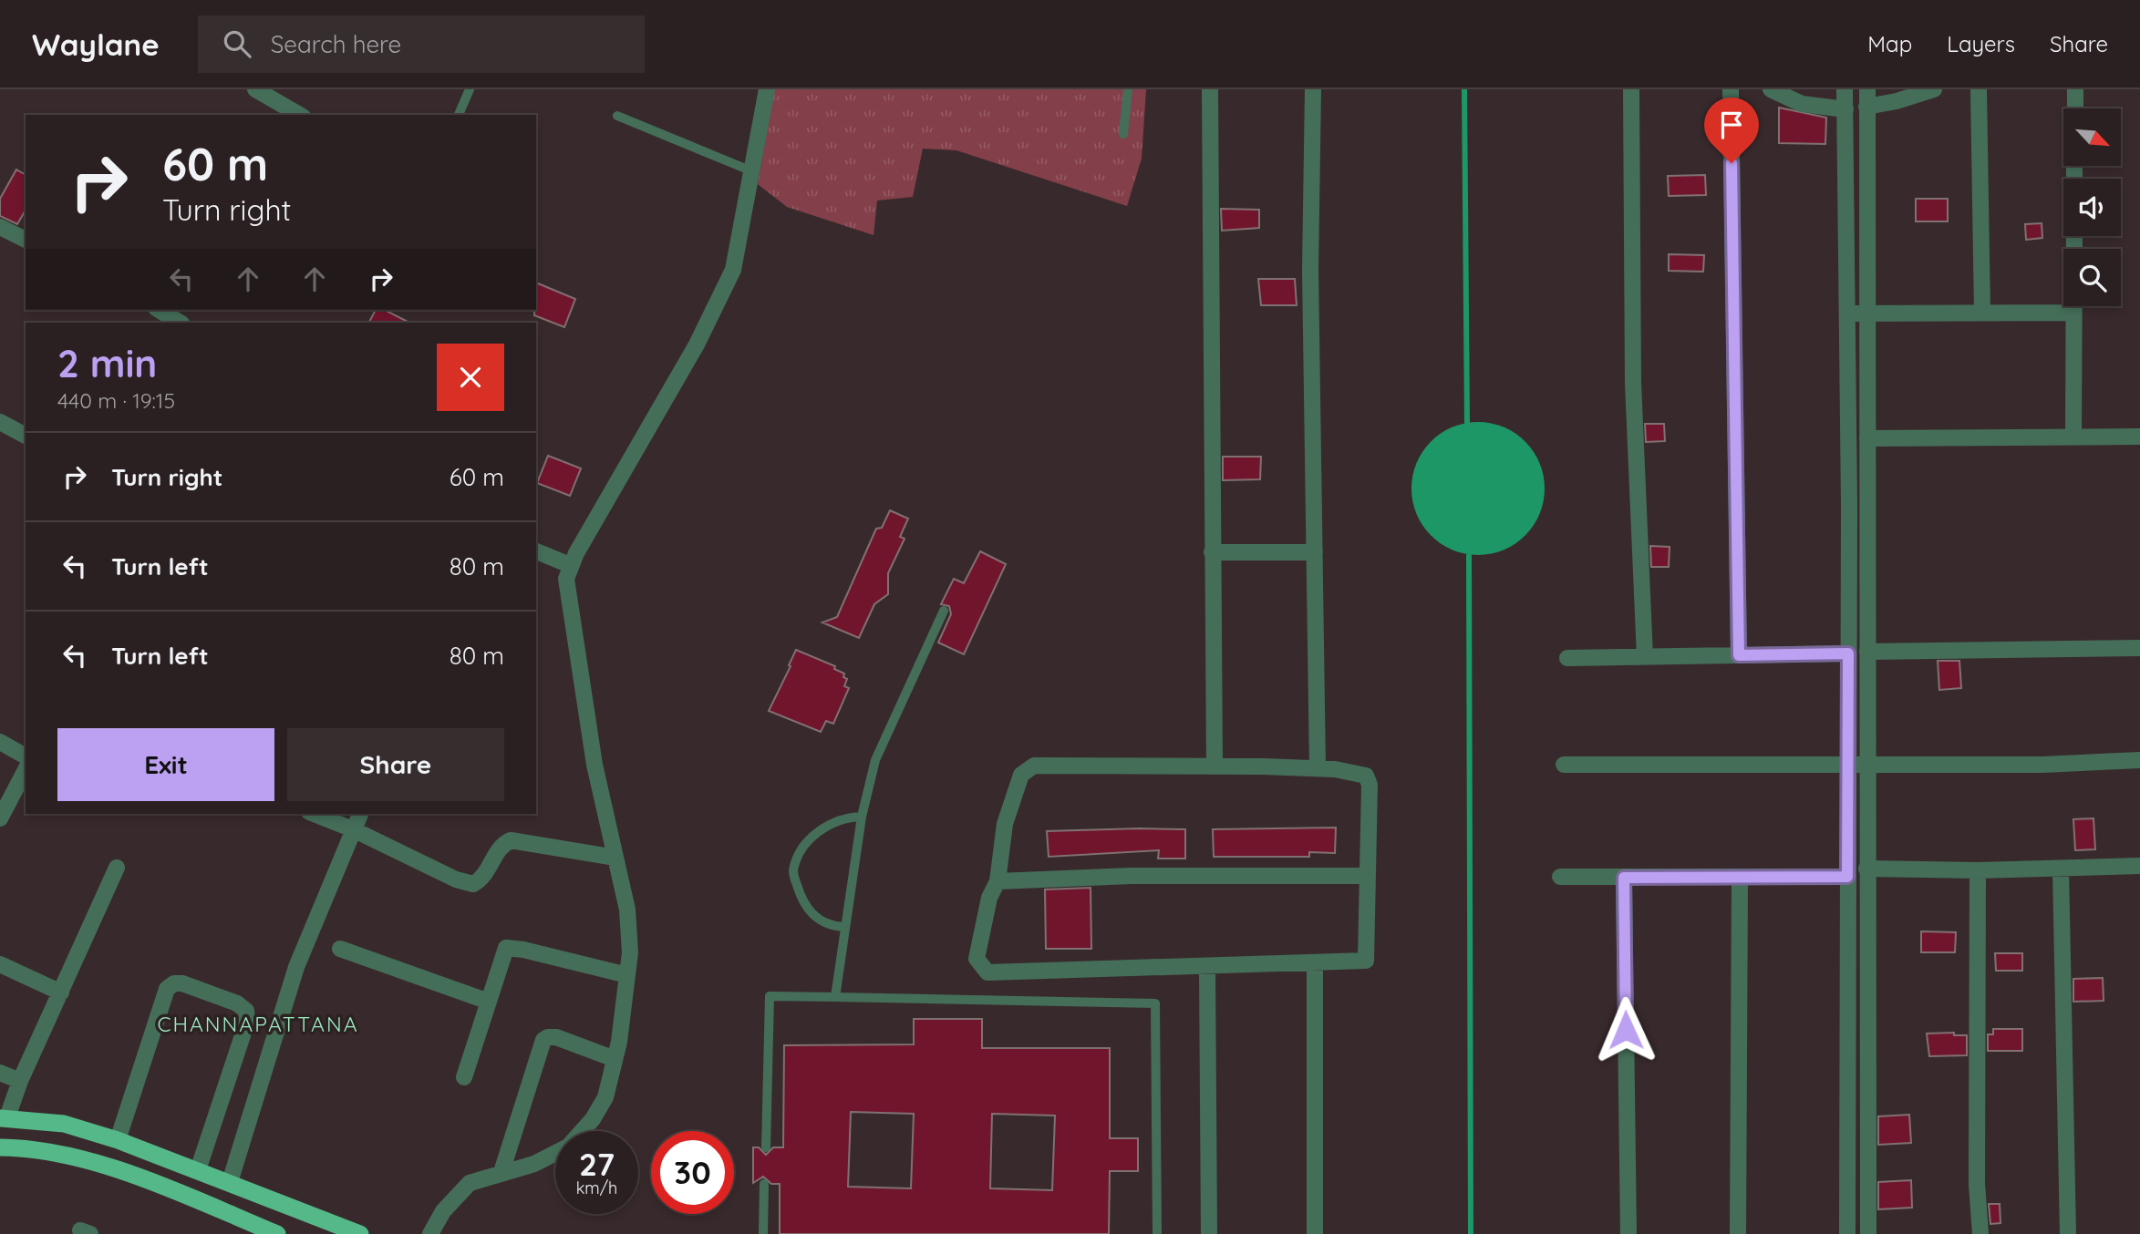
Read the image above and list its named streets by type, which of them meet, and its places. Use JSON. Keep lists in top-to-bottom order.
{
  "districts": ["CHANNAPATTANA"],
  "north": "bottom right",
  "page": {
    "header": "Waylane",
    "search": "Search here",
    "nav": ["Map", "Layers", "Share"],
    "turn": ["60 m", "Turn right"],
    "heading": ["2 min", "440 m · 19:15"],
    "list": [
      {
        "name": "Turn right",
        "value": "60 m"
      },
      {
        "name": "Turn left",
        "value": "80 m"
      },
      {
        "name": "Turn left",
        "value": "80 m"
      }
    ],
    "buttons": ["Exit", "Share"],
    "speed": "27 km/h",
    "limit": "30"
  }
}
